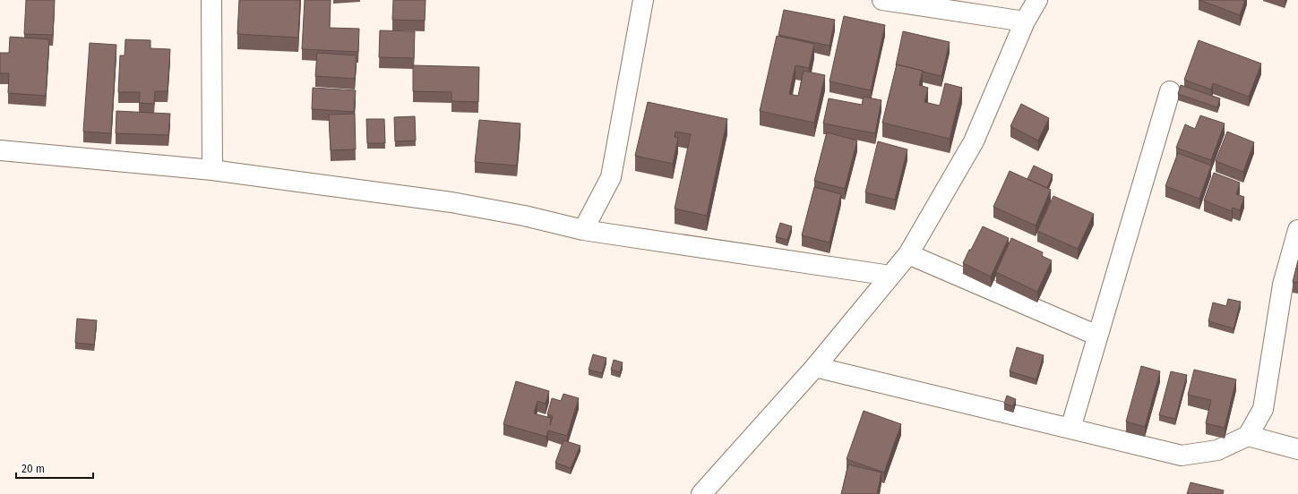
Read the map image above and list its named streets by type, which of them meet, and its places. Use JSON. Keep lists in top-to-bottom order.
{
  "scale_bar": "20 m"
}
